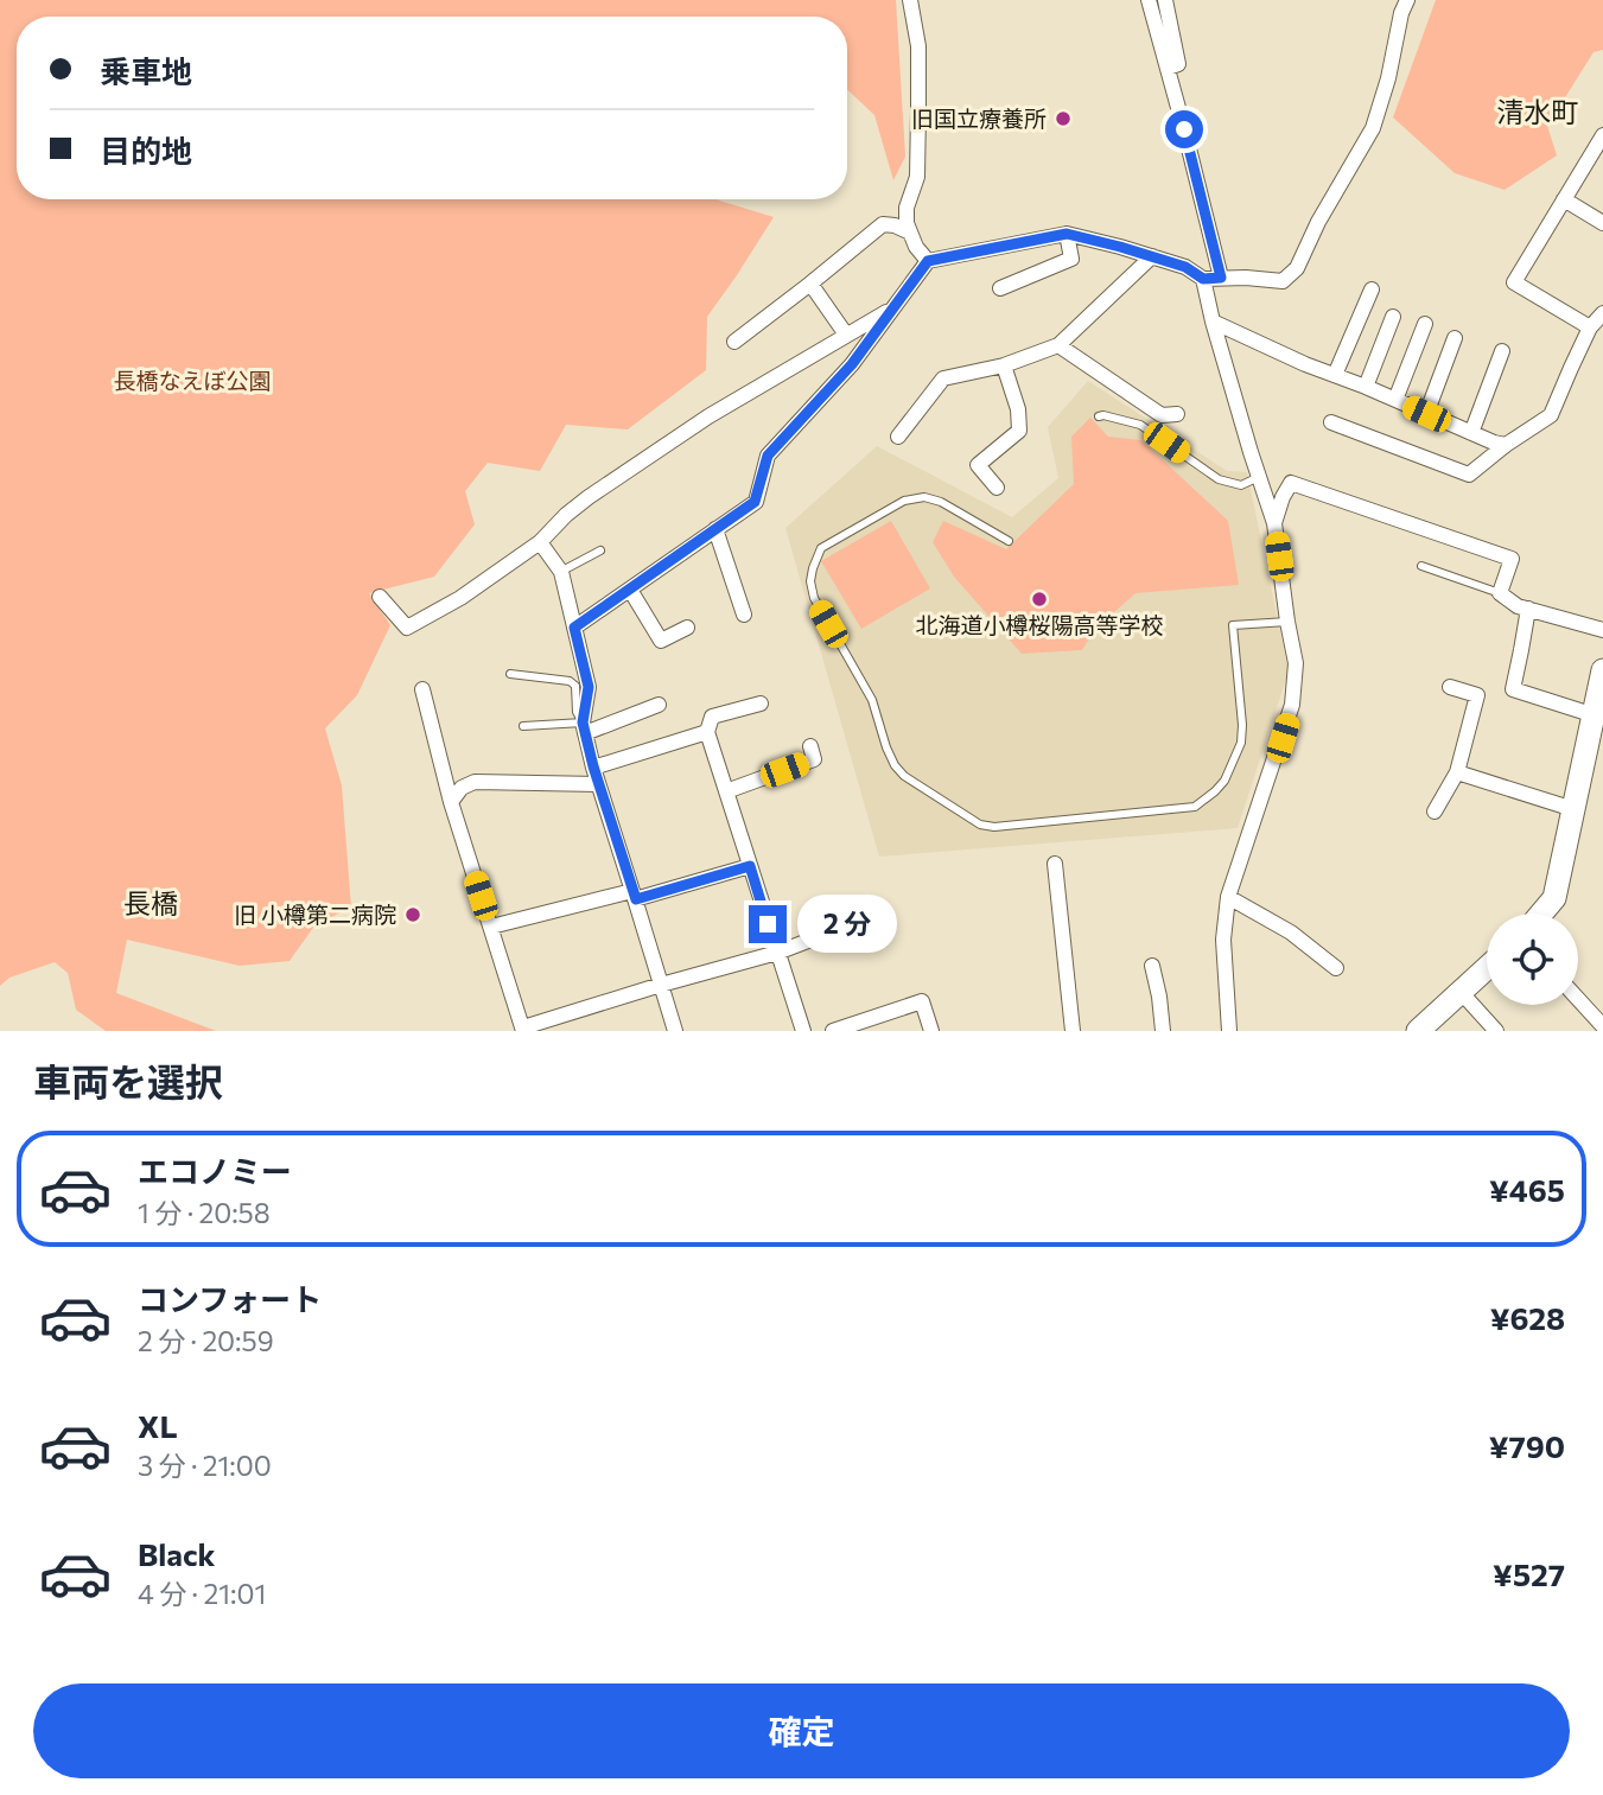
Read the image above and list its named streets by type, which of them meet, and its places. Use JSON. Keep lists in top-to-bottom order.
{
  "districts": ["清水町", "長橋"],
  "parks": ["長橋なえぼ公園"],
  "places": ["旧国立療養所", "北海道小樽桜陽高等学校", "旧 小樽第二病院"],
  "page": {
    "banner": ["乗車地", "目的地"],
    "bubble": "2 分",
    "heading": "車両を選択",
    "list": [
      {
        "name": "エコノミー",
        "note": "1 分 · 20:58",
        "value": "¥465"
      },
      {
        "name": "コンフォート",
        "note": "2 分 · 20:59",
        "value": "¥628"
      },
      {
        "name": "XL",
        "note": "3 分 · 21:00",
        "value": "¥790"
      },
      {
        "name": "Black",
        "note": "4 分 · 21:01",
        "value": "¥527"
      }
    ],
    "buttons": "確定"
  }
}
